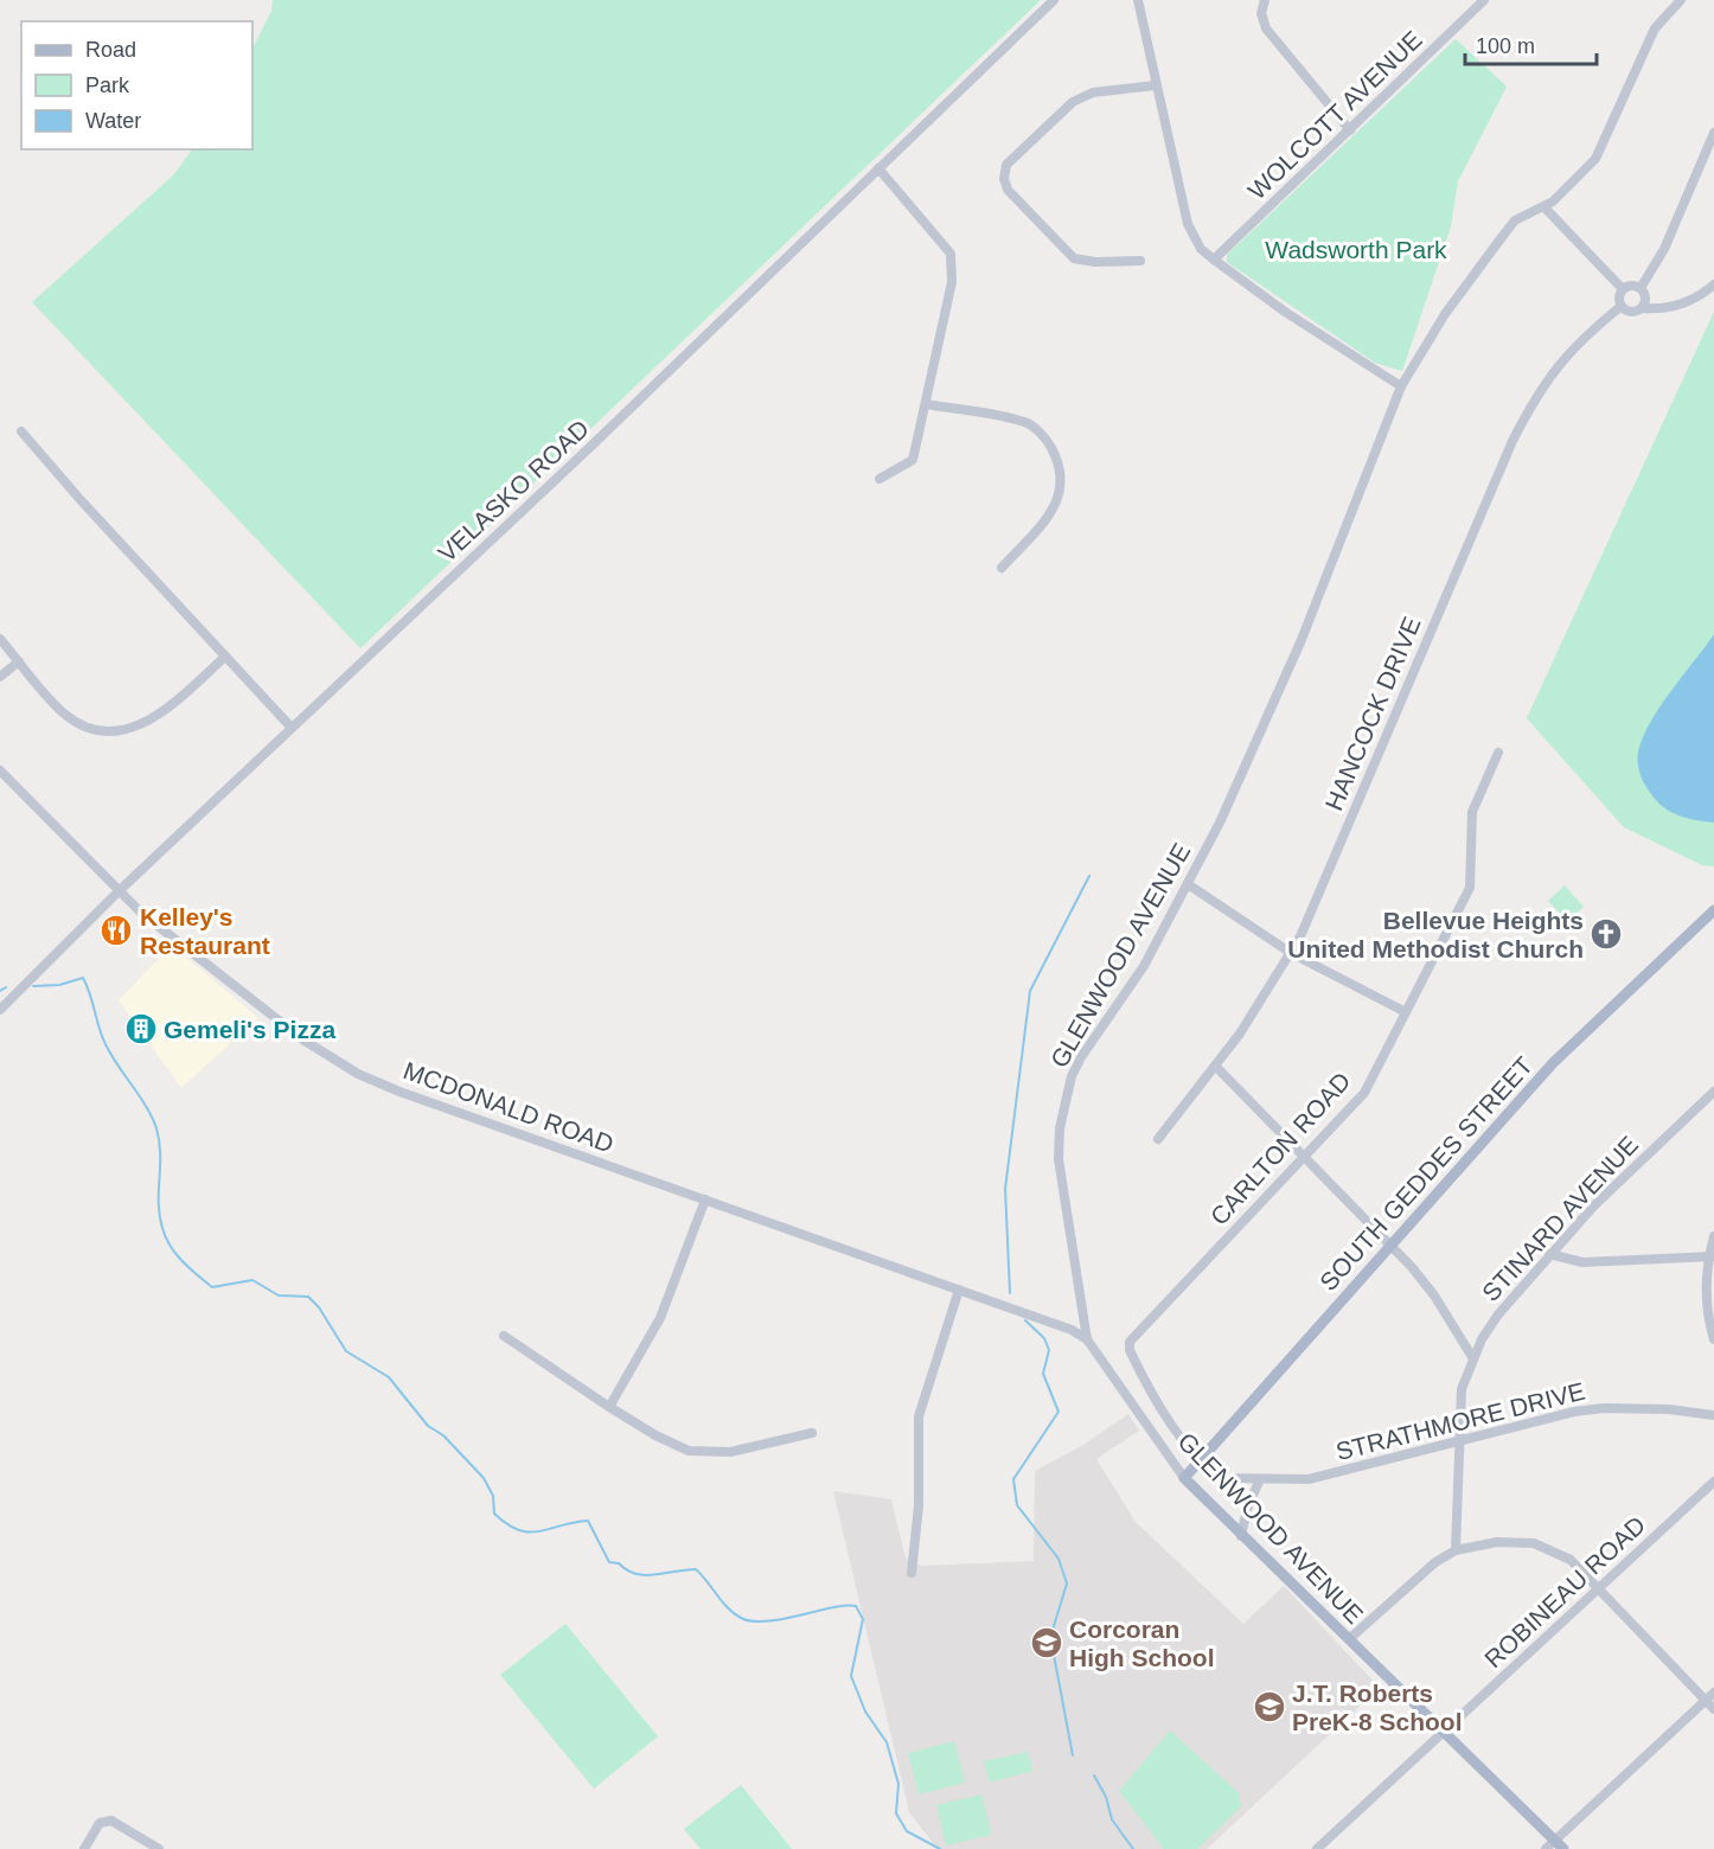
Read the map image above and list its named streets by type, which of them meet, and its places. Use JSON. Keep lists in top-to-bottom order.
{
  "streets": {
    "main road": ["GLENWOOD AVENUE", "SOUTH GEDDES STREET"],
    "street": [
      "WOLCOTT AVENUE",
      "VELASKO ROAD",
      "HANCOCK DRIVE",
      "MCDONALD ROAD",
      "CARLTON ROAD",
      "STINARD AVENUE",
      "STRATHMORE DRIVE",
      "ROBINEAU ROAD"
    ]
  },
  "crossings": [
    ["VELASKO ROAD", "MCDONALD ROAD"],
    ["GLENWOOD AVENUE", "MCDONALD ROAD"],
    ["GLENWOOD AVENUE", "SOUTH GEDDES STREET"],
    ["GLENWOOD AVENUE", "ROBINEAU ROAD"],
    ["CARLTON ROAD", "SOUTH GEDDES STREET"],
    ["CARLTON ROAD", "STRATHMORE DRIVE"],
    ["SOUTH GEDDES STREET", "STRATHMORE DRIVE"],
    ["STINARD AVENUE", "STRATHMORE DRIVE"]
  ],
  "parks": ["Wadsworth Park"],
  "places": {
    "restaurant": ["Kelley's Restaurant"],
    "church": ["Bellevue Heights United Methodist Church"],
    "building": ["Gemeli's Pizza"],
    "school or university": ["Corcoran High School", "J.T. Roberts PreK-8 School"]
  },
  "legend": ["Road", "Park", "Water"],
  "scale_bar": "100 m"
}
